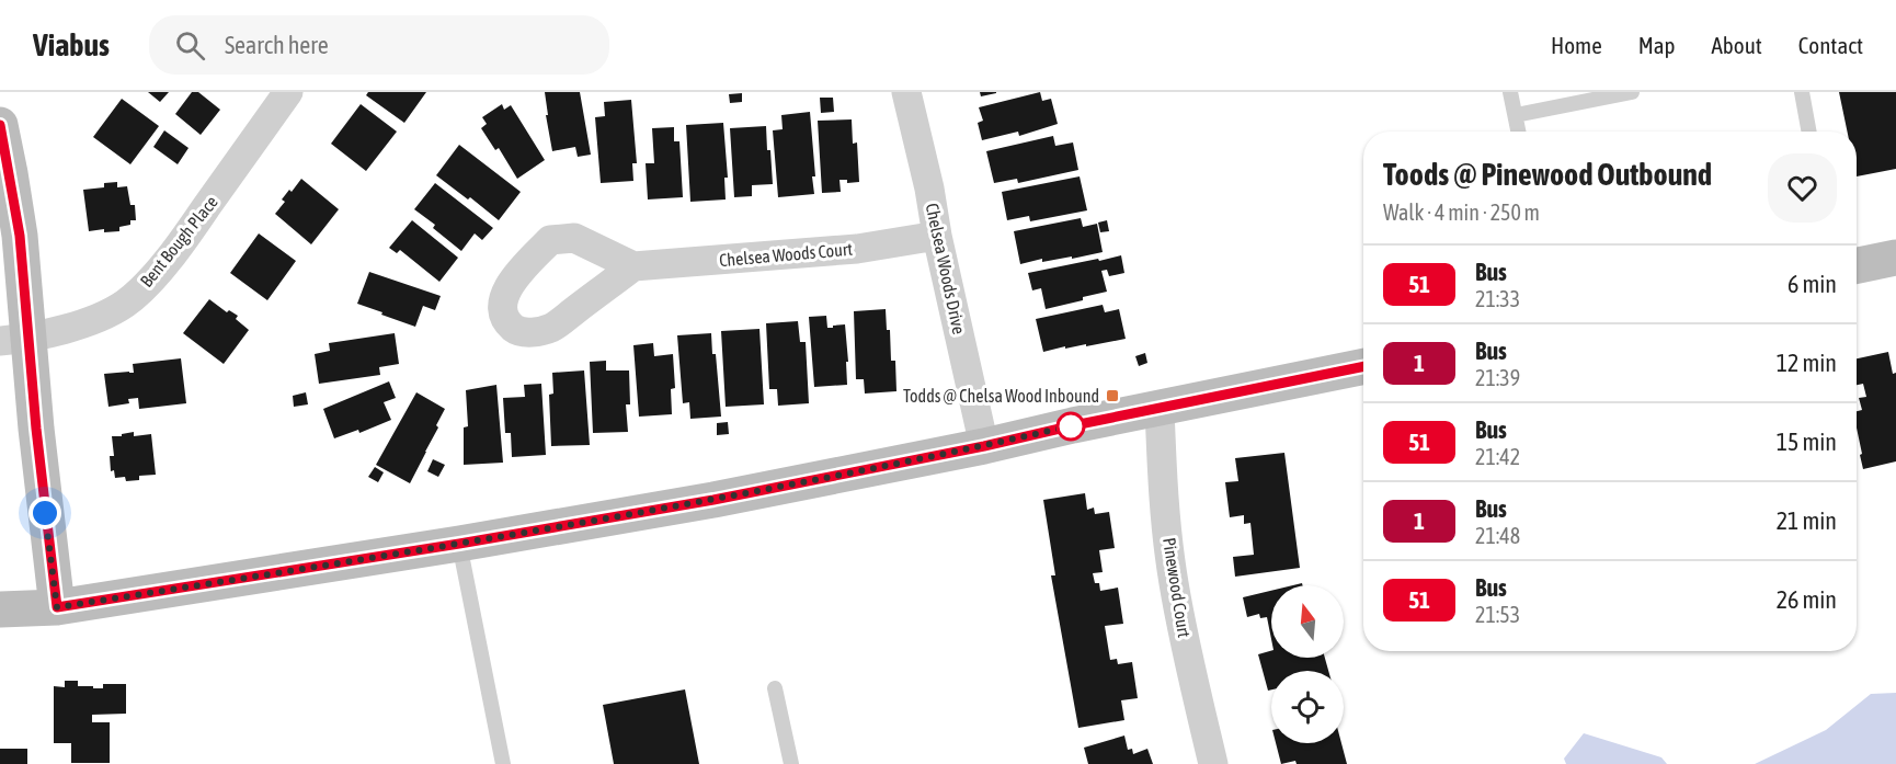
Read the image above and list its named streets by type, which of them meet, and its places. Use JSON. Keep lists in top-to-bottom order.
{
  "streets": {
    "street": [
      "Bent Bough Place",
      "Chelsea Woods Court",
      "Chelsea Woods Drive",
      "Pinewood Court"
    ]
  },
  "crossings": [
    ["Chelsea Woods Court", "Chelsea Woods Drive"]
  ],
  "places": {
    "transit": ["Todds @ Chelsa Wood Inbound"]
  },
  "lines": ["bus line 51"],
  "north": "top",
  "page": {
    "header": "Viabus",
    "search": "Search here",
    "nav": [
      "Home",
      "Map",
      "About",
      "Contact"
    ],
    "heading": ["Toods @ Pinewood Outbound", "Walk · 4 min · 250 m"],
    "list": [
      {
        "mark": "51",
        "name": "Bus",
        "note": "21:33",
        "value": "6 min"
      },
      {
        "mark": "1",
        "name": "Bus",
        "note": "21:39",
        "value": "12 min"
      },
      {
        "mark": "51",
        "name": "Bus",
        "note": "21:42",
        "value": "15 min"
      },
      {
        "mark": "1",
        "name": "Bus",
        "note": "21:48",
        "value": "21 min"
      },
      {
        "mark": "51",
        "name": "Bus",
        "note": "21:53",
        "value": "26 min"
      }
    ]
  }
}
